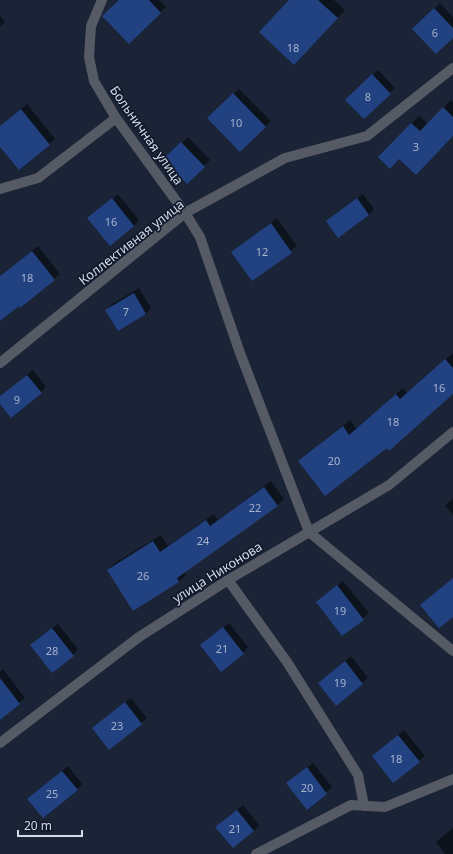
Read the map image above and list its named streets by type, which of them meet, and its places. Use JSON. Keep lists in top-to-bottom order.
{
  "streets": {
    "street": ["Больничная улица", "Коллективная улица", "улица Никонова"]
  },
  "crossings": [
    ["Больничная улица", "Коллективная улица"],
    ["Больничная улица", "улица Никонова"]
  ],
  "house_numbers": [
    "6",
    "18",
    "8",
    "10",
    "3",
    "16",
    "12",
    "18",
    "7",
    "16",
    "9",
    "18",
    "20",
    "22",
    "24",
    "26",
    "19",
    "21",
    "28",
    "19",
    "23",
    "18",
    "20",
    "25",
    "21"
  ],
  "scale_bar": "20 m"
}
